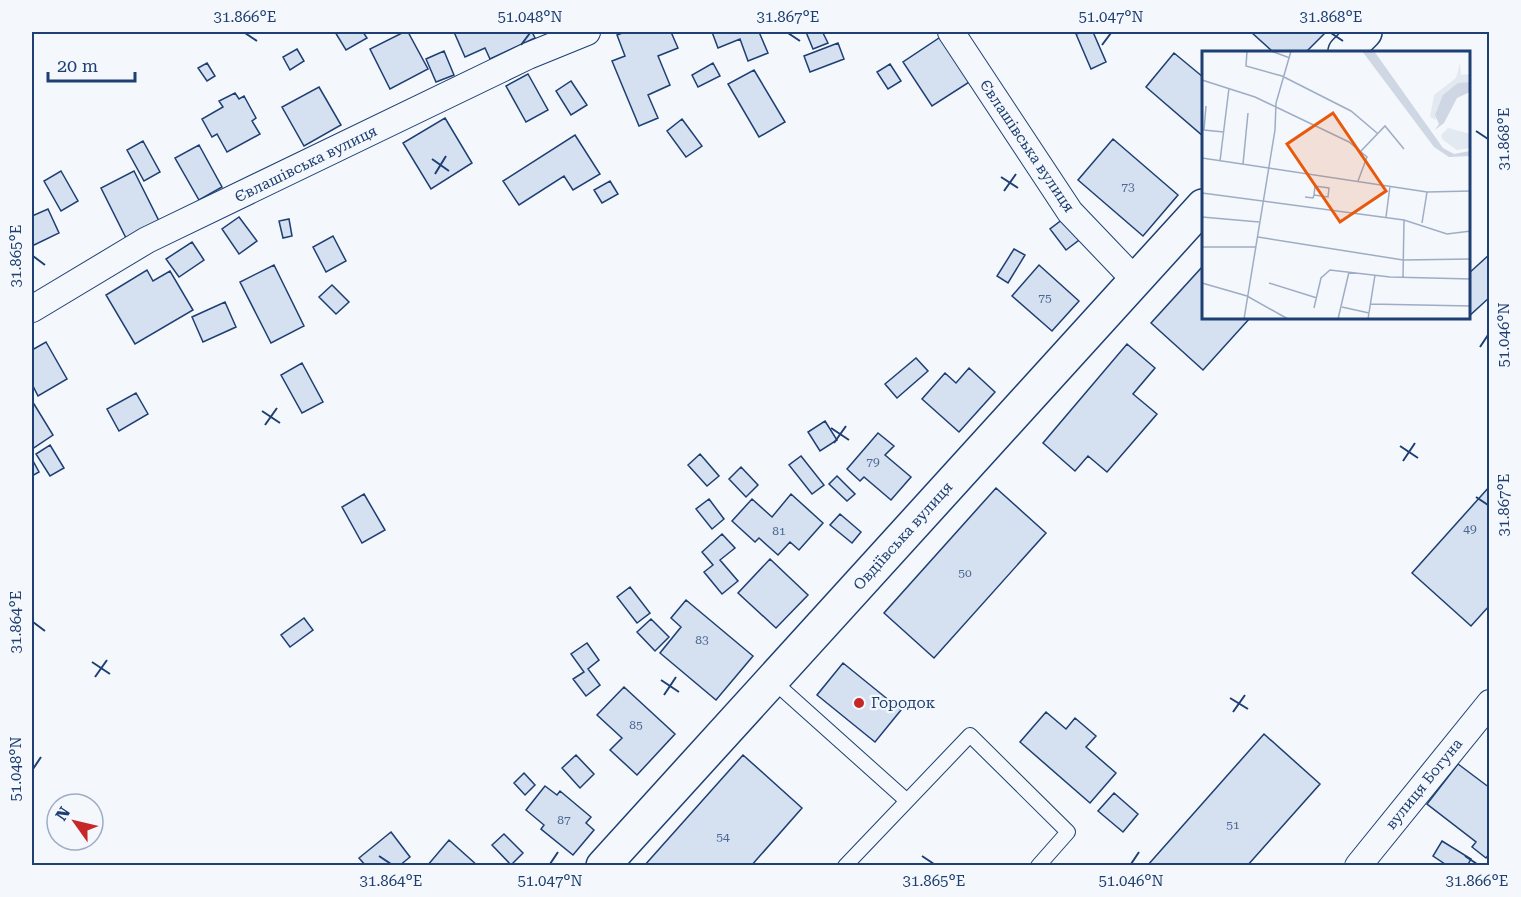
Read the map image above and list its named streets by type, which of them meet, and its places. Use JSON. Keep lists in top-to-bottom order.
{
  "streets": {
    "main road": ["Овдіївська вулиця"],
    "street": ["Євлашівська вулиця", "вулиця Богуна"]
  },
  "crossings": [
    ["Євлашівська вулиця", "Овдіївська вулиця"]
  ],
  "places": ["Городок"],
  "house_numbers": [
    "73",
    "75",
    "79",
    "49",
    "81",
    "50",
    "83",
    "85",
    "87",
    "51",
    "54"
  ],
  "scale_bar": "20 m",
  "north": "top left",
  "coordinates": [
    "31.866°E",
    "51.048°N",
    "31.867°E",
    "51.047°N",
    "31.868°E",
    "31.865°E",
    "51.046°N",
    "31.864°E"
  ]
}
